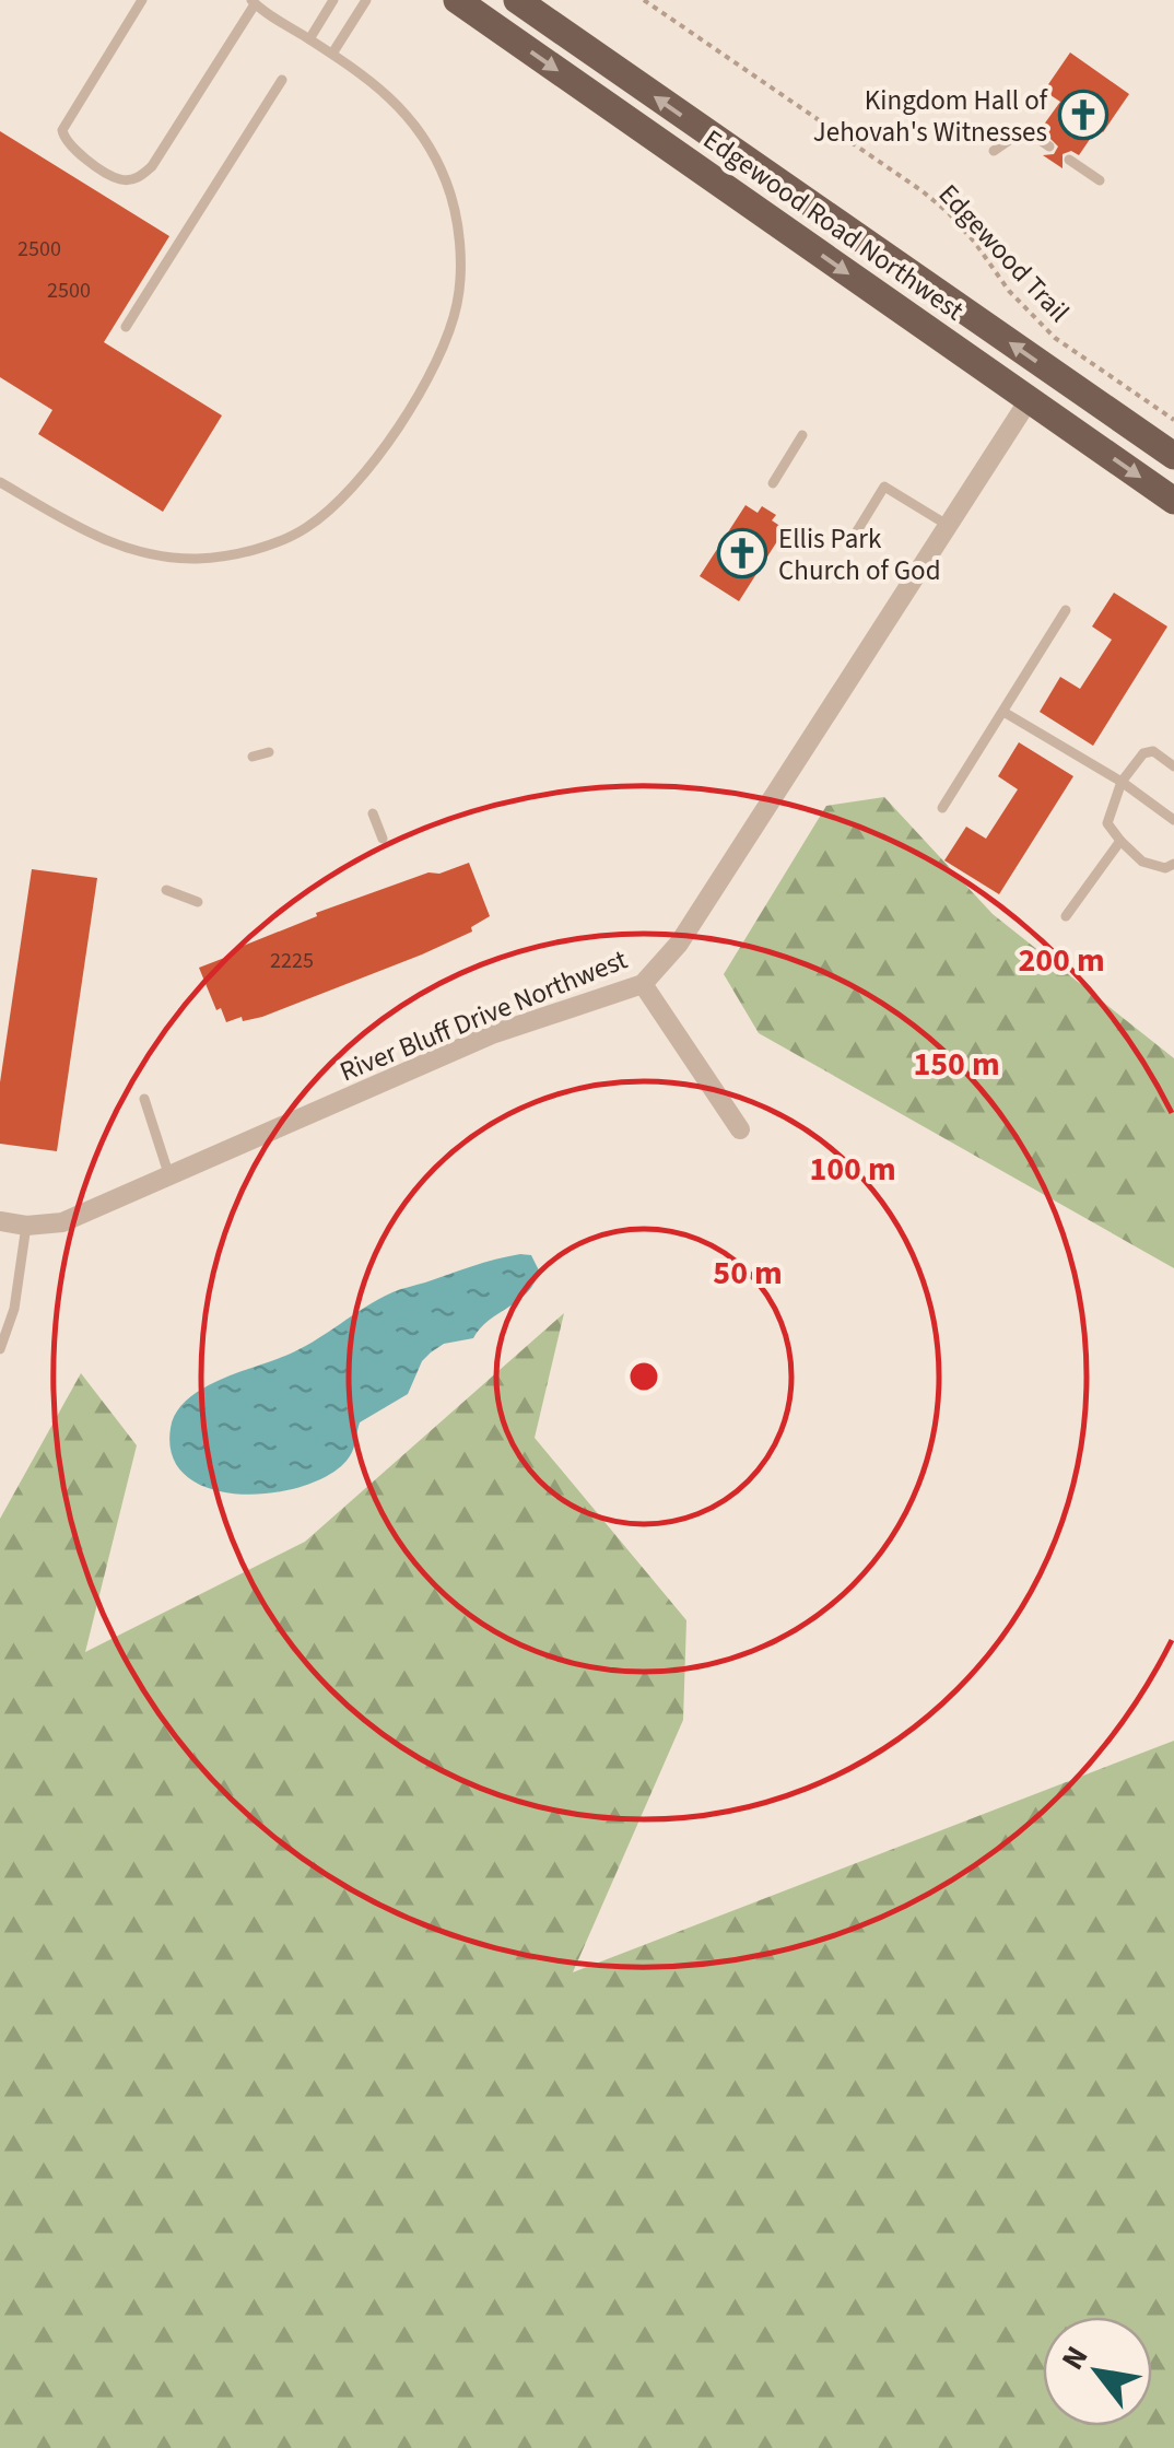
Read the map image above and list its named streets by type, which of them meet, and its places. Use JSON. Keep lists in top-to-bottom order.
{
  "streets": {
    "main road": ["Edgewood Road Northwest"],
    "street": ["River Bluff Drive Northwest"],
    "path": ["Edgewood Trail"]
  },
  "crossings": [
    ["Edgewood Road Northwest", "River Bluff Drive Northwest"]
  ],
  "places": {
    "church": ["Kingdom Hall of Jehovah's Witnesses", "Ellis Park Church of God"]
  },
  "house_numbers": ["2500", "2500", "2225"],
  "north": "top left",
  "rings": [
    "200 m",
    "150 m",
    "100 m",
    "50 m"
  ]
}
